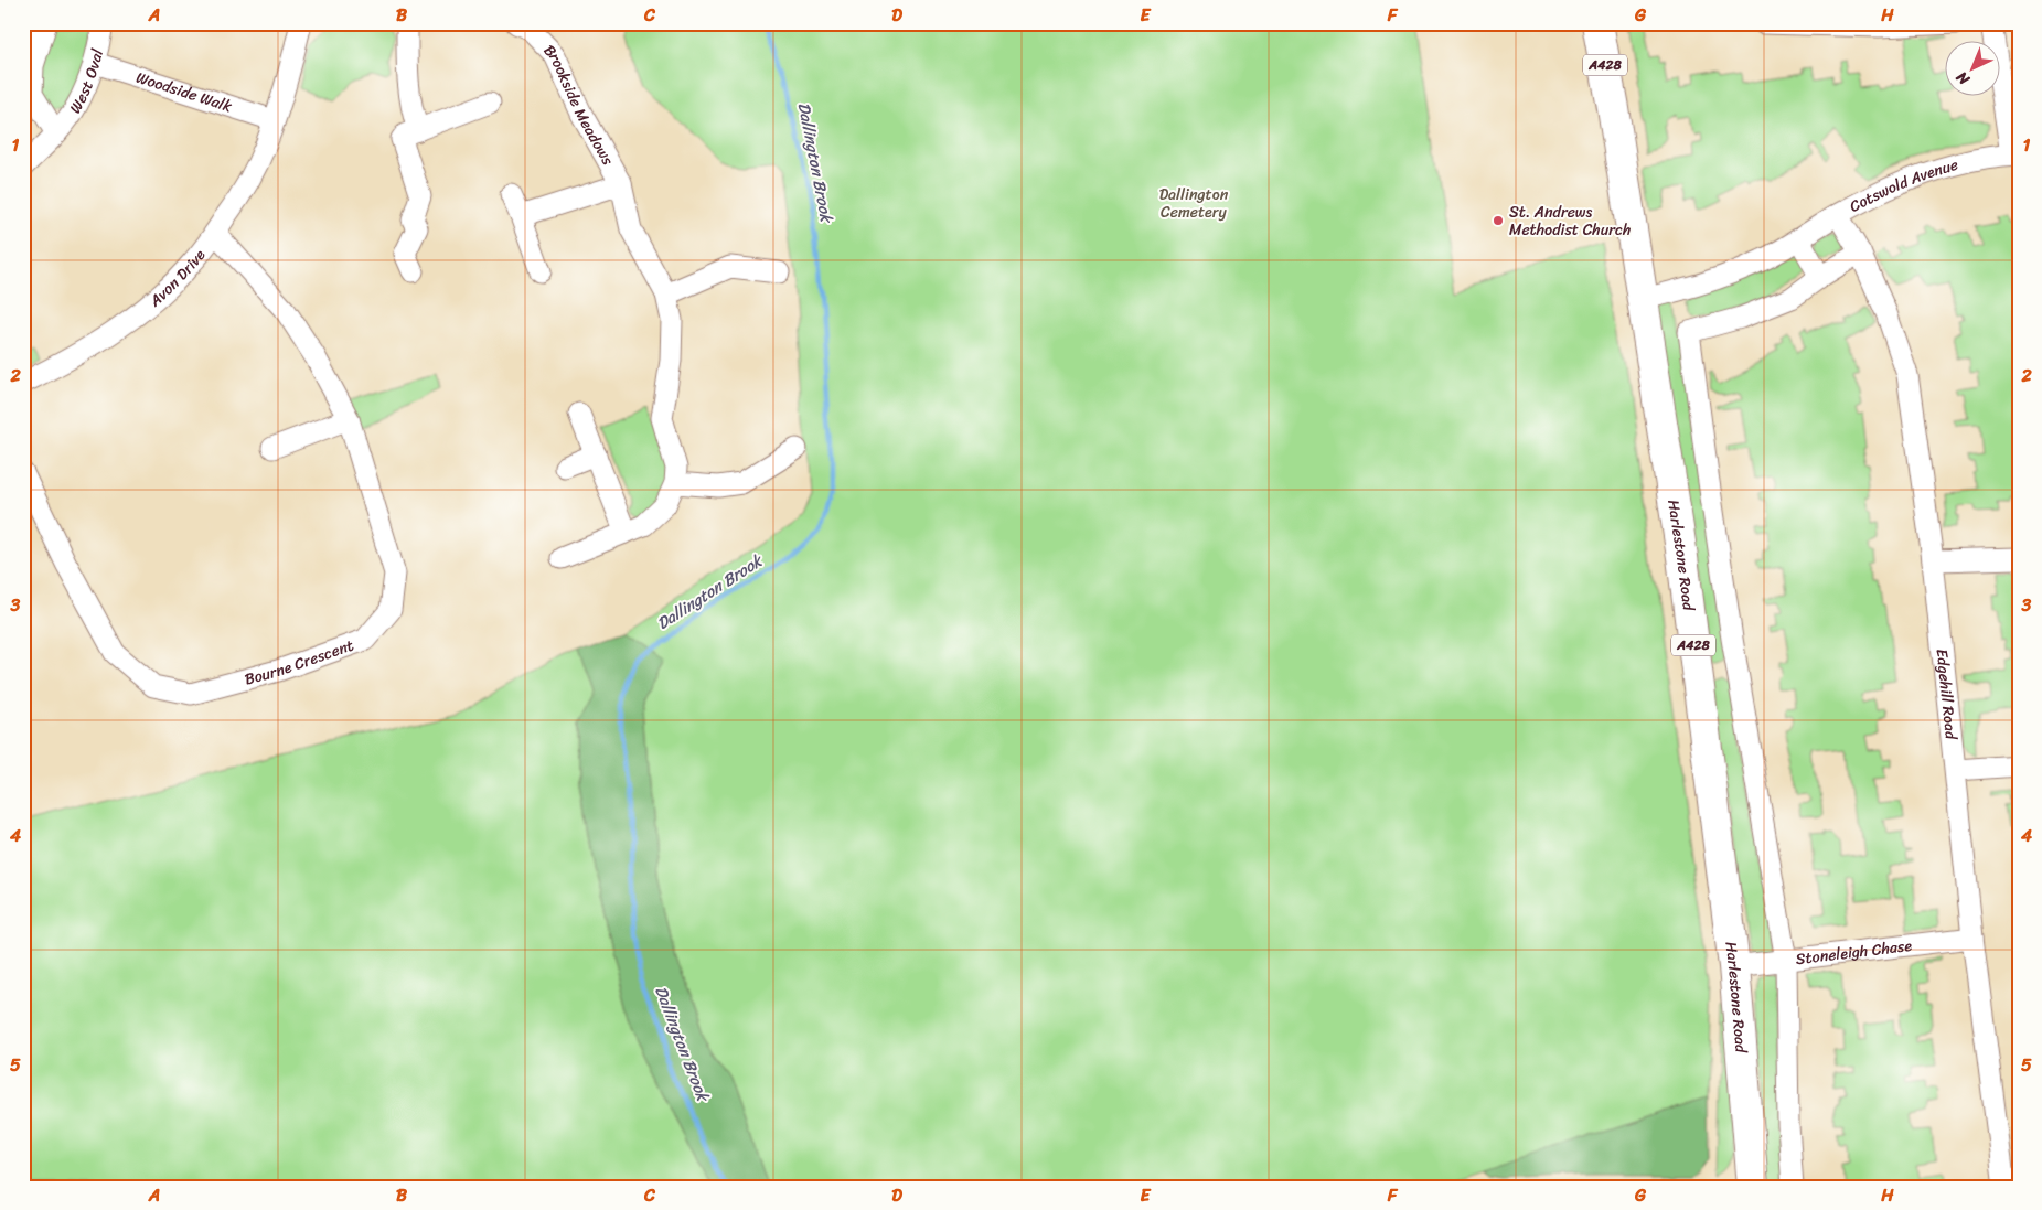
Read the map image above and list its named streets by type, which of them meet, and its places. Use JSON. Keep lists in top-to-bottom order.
{
  "streets": {
    "main road": ["A428", "Harlestone Road"],
    "street": [
      "West Oval",
      "Woodside Walk",
      "Brookside Meadows",
      "Cotswold Avenue",
      "Avon Drive",
      "Bourne Crescent",
      "Edgehill Road",
      "Stoneleigh Chase"
    ]
  },
  "crossings": [
    ["West Oval", "Woodside Walk"],
    ["Woodside Walk", "Avon Drive"],
    ["Cotswold Avenue", "Harlestone Road"],
    ["Cotswold Avenue", "Edgehill Road"],
    ["Avon Drive", "Bourne Crescent"],
    ["Harlestone Road", "Stoneleigh Chase"],
    ["Edgehill Road", "Stoneleigh Chase"]
  ],
  "water": ["Dallington Brook"],
  "parks": ["Dallington Cemetery"],
  "places": ["St. Andrews Methodist Church"],
  "north": "bottom left",
  "grid": {
    "columns": [
      "A",
      "B",
      "C",
      "D",
      "E",
      "F",
      "G",
      "H"
    ],
    "rows": [
      "1",
      "2",
      "3",
      "4",
      "5"
    ]
  }
}
